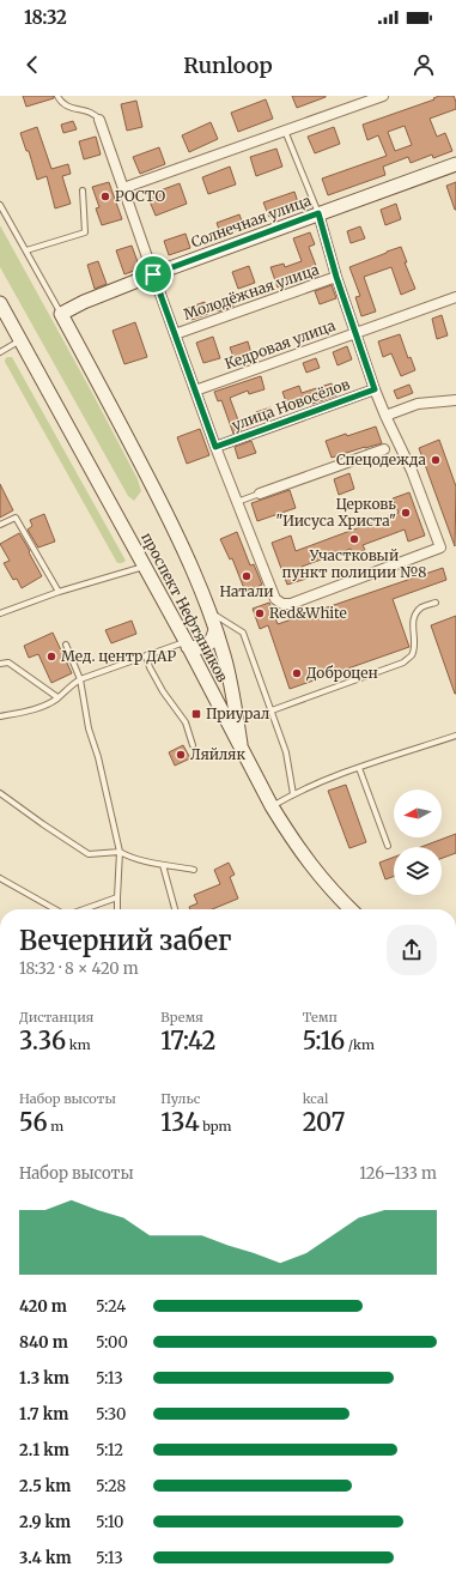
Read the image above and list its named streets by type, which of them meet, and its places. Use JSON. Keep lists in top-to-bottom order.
{
  "streets": {
    "street": [
      "Солнечная улица",
      "Молодёжная улица",
      "Кедровая улица",
      "улица Новосёлов",
      "проспект Нефтяников"
    ]
  },
  "places": {
    "other": [
      "РОСТО",
      "Спецодежда",
      "Церковь \"Иисуса Христа\"",
      "Участковый пункт полиции №8",
      "Натали",
      "Red&White",
      "Мед. центр ДАР",
      "Доброцен",
      "Ляйляк"
    ],
    "transit": ["Приурал"]
  },
  "north": "left",
  "page": {
    "status": "18:32",
    "header": "Runloop",
    "heading": ["Вечерний забег", "18:32 · 8 × 420 m"],
    "stats": [
      ["Дистанция", "3.36 km"],
      ["Время", "17:42"],
      ["Темп", "5:16 /km"],
      ["Набор высоты", "56 m"],
      ["Пульс", "134 bpm"],
      ["kcal", "207"]
    ],
    "chart": ["Набор высоты", "126–133 m"],
    "list": [
      {
        "name": "420 m",
        "note": "5:24"
      },
      {
        "name": "840 m",
        "note": "5:00"
      },
      {
        "name": "1.3 km",
        "note": "5:13"
      },
      {
        "name": "1.7 km",
        "note": "5:30"
      },
      {
        "name": "2.1 km",
        "note": "5:12"
      },
      {
        "name": "2.5 km",
        "note": "5:28"
      },
      {
        "name": "2.9 km",
        "note": "5:10"
      },
      {
        "name": "3.4 km",
        "note": "5:13"
      }
    ]
  }
}
